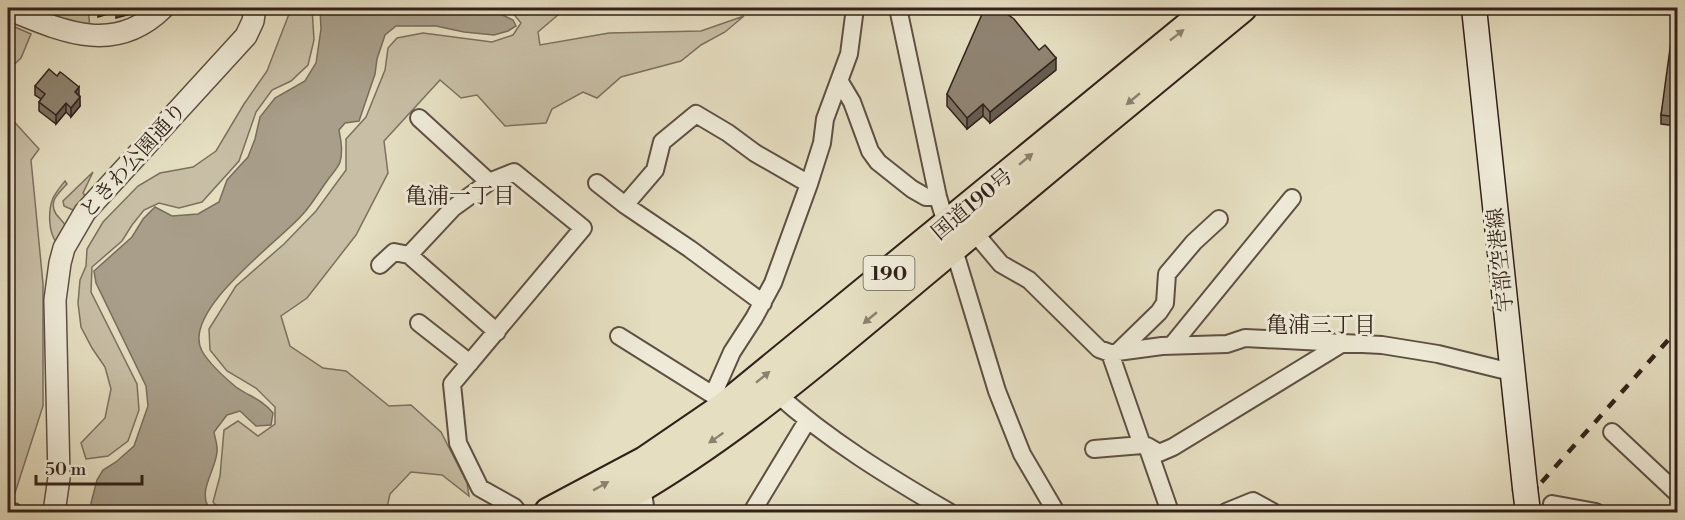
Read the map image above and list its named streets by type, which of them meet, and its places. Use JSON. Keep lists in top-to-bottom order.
{
  "streets": {
    "highway": ["国道190号", "190"],
    "main road": ["宇部空港線"],
    "street": ["ときわ公園通り"]
  },
  "districts": ["亀浦一丁目", "亀浦三丁目"],
  "scale_bar": "50 m"
}
